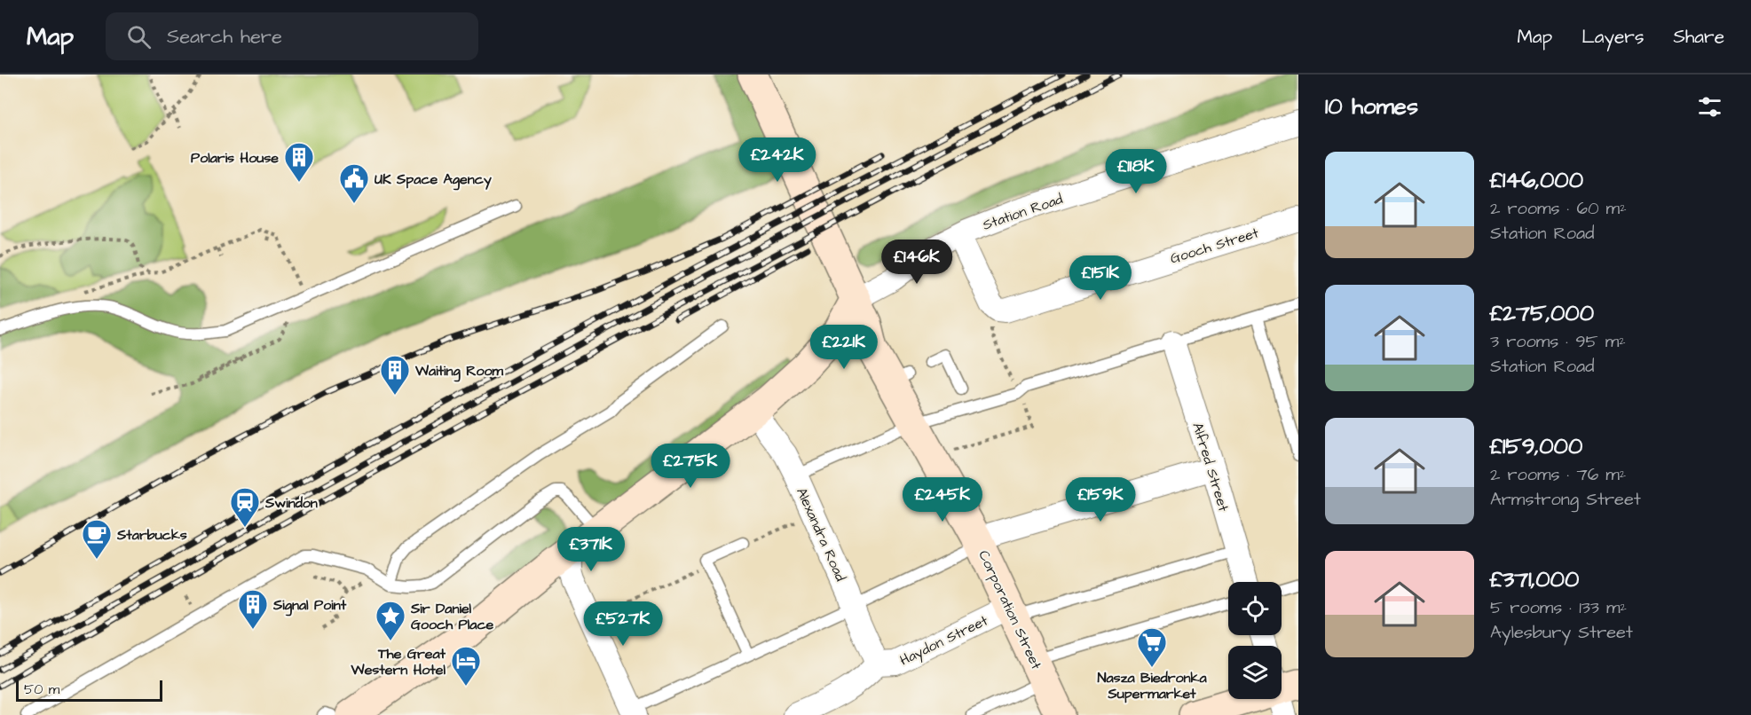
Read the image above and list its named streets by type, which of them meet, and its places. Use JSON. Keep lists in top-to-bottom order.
{
  "streets": {
    "street": [
      "Station Road",
      "Gooch Street",
      "Alfred Street",
      "Alexandra Road",
      "Corporation Street",
      "Haydon Street"
    ]
  },
  "crossings": [
    ["Station Road", "Corporation Street"],
    ["Alexandra Road", "Haydon Street"],
    ["Corporation Street", "Haydon Street"]
  ],
  "places": {
    "building": ["Polaris House", "Waiting Room", "Signal Point"],
    "public building": ["UK Space Agency"],
    "station": ["Swindon"],
    "cafe": ["Starbucks"],
    "place": ["Sir Daniel Gooch Place"],
    "supermarket": ["Nasza Biedronka Supermarket"],
    "hotel": ["The Great Western Hotel"]
  },
  "scale_bar": "50 m",
  "page": {
    "header": "Map",
    "search": "Search here",
    "nav": ["Map", "Layers", "Share"],
    "heading": "10 homes",
    "price": [
      "£242K",
      "£118K",
      "£146K",
      "£151K",
      "£221K",
      "£275K",
      "£245K",
      "£159K",
      "£371K",
      "£527K"
    ],
    "list": [
      {
        "name": "£146,000",
        "note": "2 rooms · 60 m² · Station Road"
      },
      {
        "name": "£275,000",
        "note": "3 rooms · 95 m² · Station Road"
      },
      {
        "name": "£159,000",
        "note": "2 rooms · 76 m² · Armstrong Street"
      },
      {
        "name": "£371,000",
        "note": "5 rooms · 133 m² · Aylesbury Street"
      }
    ],
    "scale": "50 m"
  }
}
